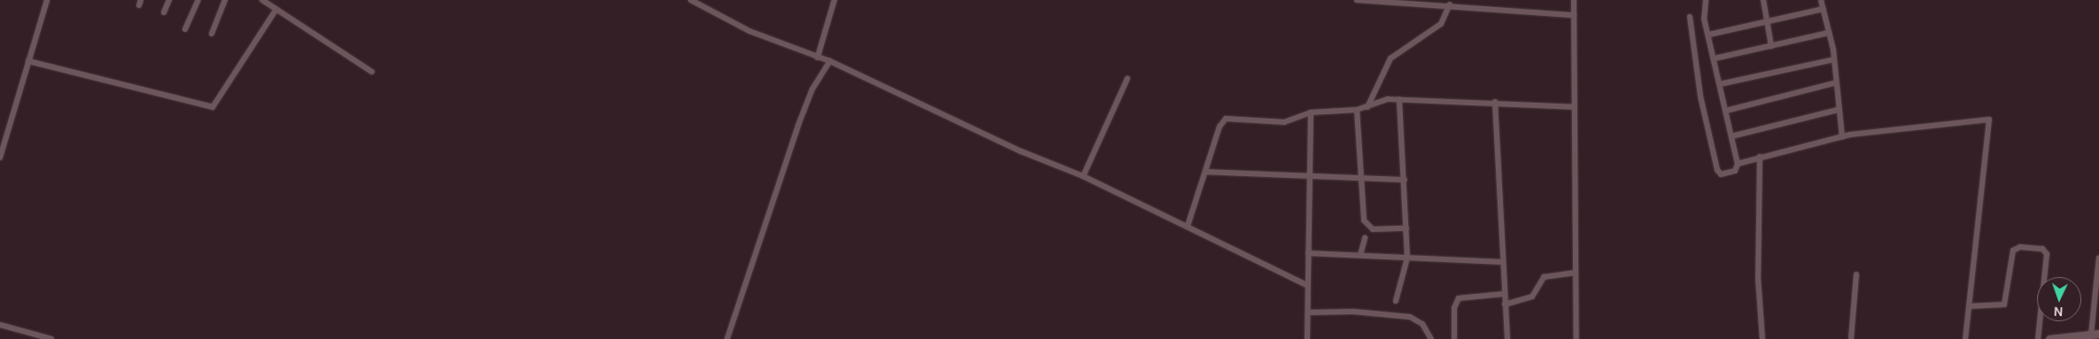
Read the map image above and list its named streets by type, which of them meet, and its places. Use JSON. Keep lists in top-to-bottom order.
{
  "north": "bottom"
}
